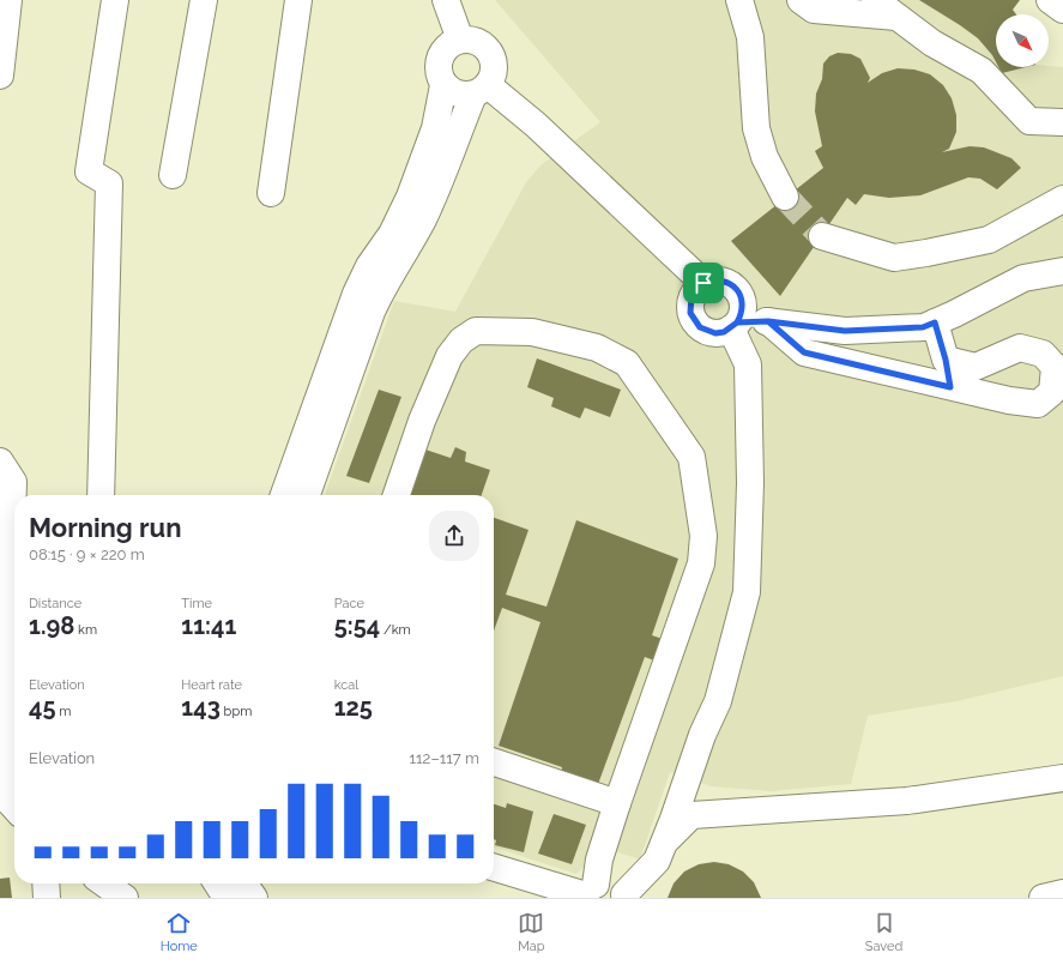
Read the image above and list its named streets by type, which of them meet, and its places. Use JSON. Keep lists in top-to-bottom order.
{
  "north": "bottom right",
  "page": {
    "heading": ["Morning run", "08:15 · 9 × 220 m"],
    "stats": [
      ["Distance", "1.98 km"],
      ["Time", "11:41"],
      ["Pace", "5:54 /km"],
      ["Elevation", "45 m"],
      ["Heart rate", "143 bpm"],
      ["kcal", "125"]
    ],
    "chart": ["Elevation", "112–117 m"],
    "tabs": ["Home", "Map", "Saved"]
  }
}
